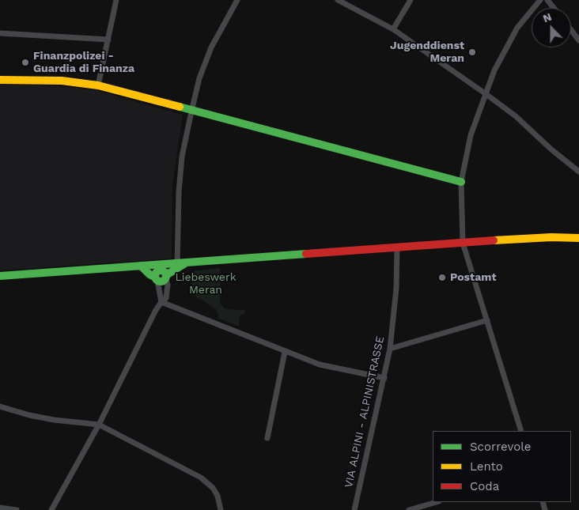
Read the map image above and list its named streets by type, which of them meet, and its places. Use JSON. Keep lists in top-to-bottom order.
{
  "streets": {
    "street": ["VIA ALPINI - ALPINISTRASSE"]
  },
  "parks": ["Liebeswerk Meran"],
  "places": ["Jugenddienst Meran", "Finanzpolizei - Guardia di Finanza", "Postamt"],
  "legend": ["Scorrevole", "Lento", "Coda"],
  "north": "top"
}
